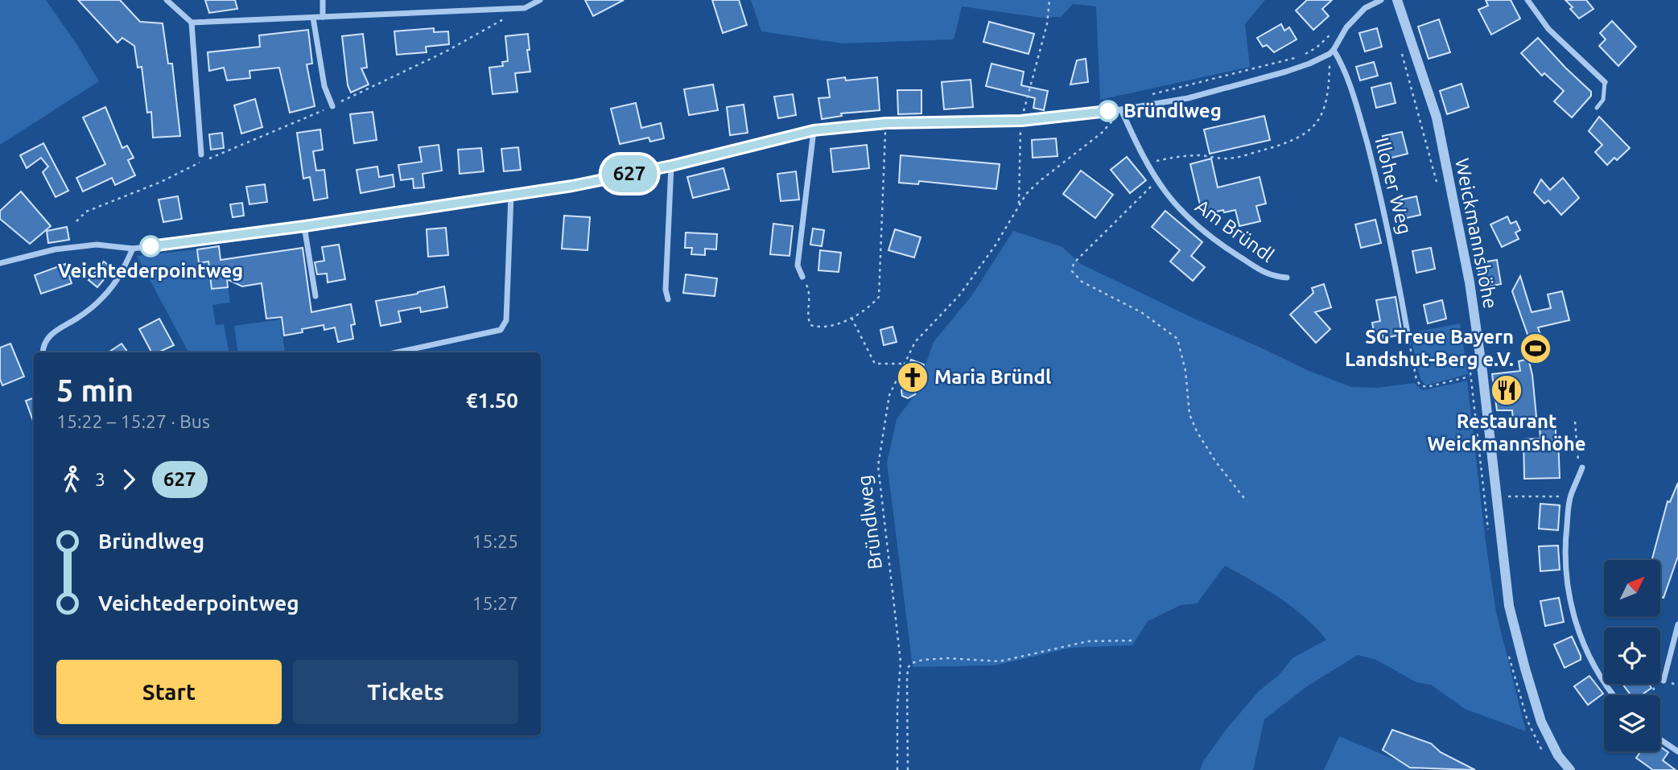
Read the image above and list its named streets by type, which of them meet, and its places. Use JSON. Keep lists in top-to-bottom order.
{
  "streets": {
    "street": ["Illoher Weg", "Am Bründl", "Weickmannshöhe"],
    "path": ["Bründlweg"]
  },
  "crossings": [
    ["Am Bründl", "Bründlweg"]
  ],
  "places": {
    "other": ["Bründlweg", "Veichtederpointweg"],
    "sports": ["SG Treue Bayern Landshut-Berg e.V."],
    "church": ["Maria Bründl"],
    "restaurant": ["Restaurant Weickmannshöhe"]
  },
  "lines": ["bus line 627"],
  "north": "top right",
  "page": {
    "on_map": "627",
    "heading": ["5 min", "15:22 – 15:27 · Bus", "€1.50"],
    "legs": ["3", "627"],
    "list": [
      {
        "name": "Bründlweg",
        "value": "15:25"
      },
      {
        "name": "Veichtederpointweg",
        "value": "15:27"
      }
    ],
    "buttons": ["Start", "Tickets"]
  }
}
